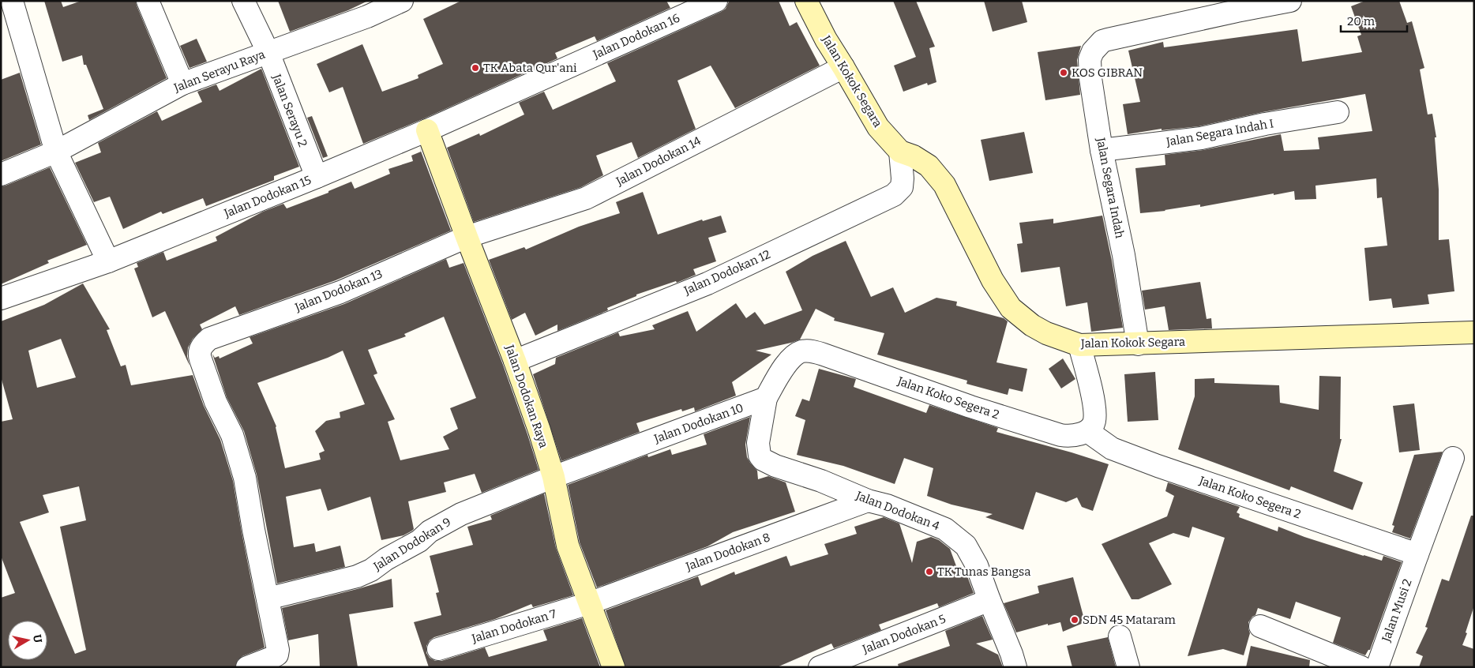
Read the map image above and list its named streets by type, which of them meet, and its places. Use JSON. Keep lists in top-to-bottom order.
{
  "streets": {
    "street": [
      "Jalan Dodokan 16",
      "Jalan Serayu Raya",
      "Jalan Kokok Segara",
      "Jalan Serayu 2",
      "Jalan Segara Indah I",
      "Jalan Dodokan 14",
      "Jalan Segara Indah",
      "Jalan Dodokan 15",
      "Jalan Dodokan 12",
      "Jalan Dodokan 13",
      "Jalan Dodokan Raya",
      "Jalan Koko Segera 2",
      "Jalan Dodokan 10",
      "Jalan Dodokan 4",
      "Jalan Dodokan 9",
      "Jalan Dodokan 8",
      "Jalan Musi 2",
      "Jalan Dodokan 7",
      "Jalan Dodokan 5"
    ]
  },
  "crossings": [
    ["Jalan Dodokan 16", "Jalan Dodokan 15"],
    ["Jalan Dodokan 16", "Jalan Dodokan Raya"],
    ["Jalan Serayu Raya", "Jalan Serayu 2"],
    ["Jalan Kokok Segara", "Jalan Dodokan 14"],
    ["Jalan Kokok Segara", "Jalan Segara Indah"],
    ["Jalan Kokok Segara", "Jalan Dodokan 12"],
    ["Jalan Serayu 2", "Jalan Dodokan 15"],
    ["Jalan Segara Indah I", "Jalan Segara Indah"],
    ["Jalan Dodokan 14", "Jalan Dodokan 13"],
    ["Jalan Dodokan 14", "Jalan Dodokan Raya"],
    ["Jalan Dodokan 15", "Jalan Dodokan Raya"],
    ["Jalan Dodokan 12", "Jalan Dodokan Raya"],
    ["Jalan Dodokan 13", "Jalan Dodokan Raya"],
    ["Jalan Dodokan 13", "Jalan Dodokan 9"],
    ["Jalan Dodokan Raya", "Jalan Dodokan 10"],
    ["Jalan Dodokan Raya", "Jalan Dodokan 9"],
    ["Jalan Dodokan Raya", "Jalan Dodokan 8"],
    ["Jalan Dodokan Raya", "Jalan Dodokan 7"],
    ["Jalan Koko Segera 2", "Jalan Dodokan 10"],
    ["Jalan Koko Segera 2", "Jalan Dodokan 4"],
    ["Jalan Koko Segera 2", "Jalan Musi 2"],
    ["Jalan Dodokan 10", "Jalan Dodokan 4"],
    ["Jalan Dodokan 10", "Jalan Dodokan 9"],
    ["Jalan Dodokan 4", "Jalan Dodokan 8"],
    ["Jalan Dodokan 4", "Jalan Dodokan 5"],
    ["Jalan Dodokan 8", "Jalan Dodokan 7"]
  ],
  "places": [
    "TK Abata Qur'ani",
    "KOS GIBRAN",
    "TK Tunas Bangsa",
    "SDN 45 Mataram"
  ],
  "scale_bar": "20 m",
  "north": "right"
}
